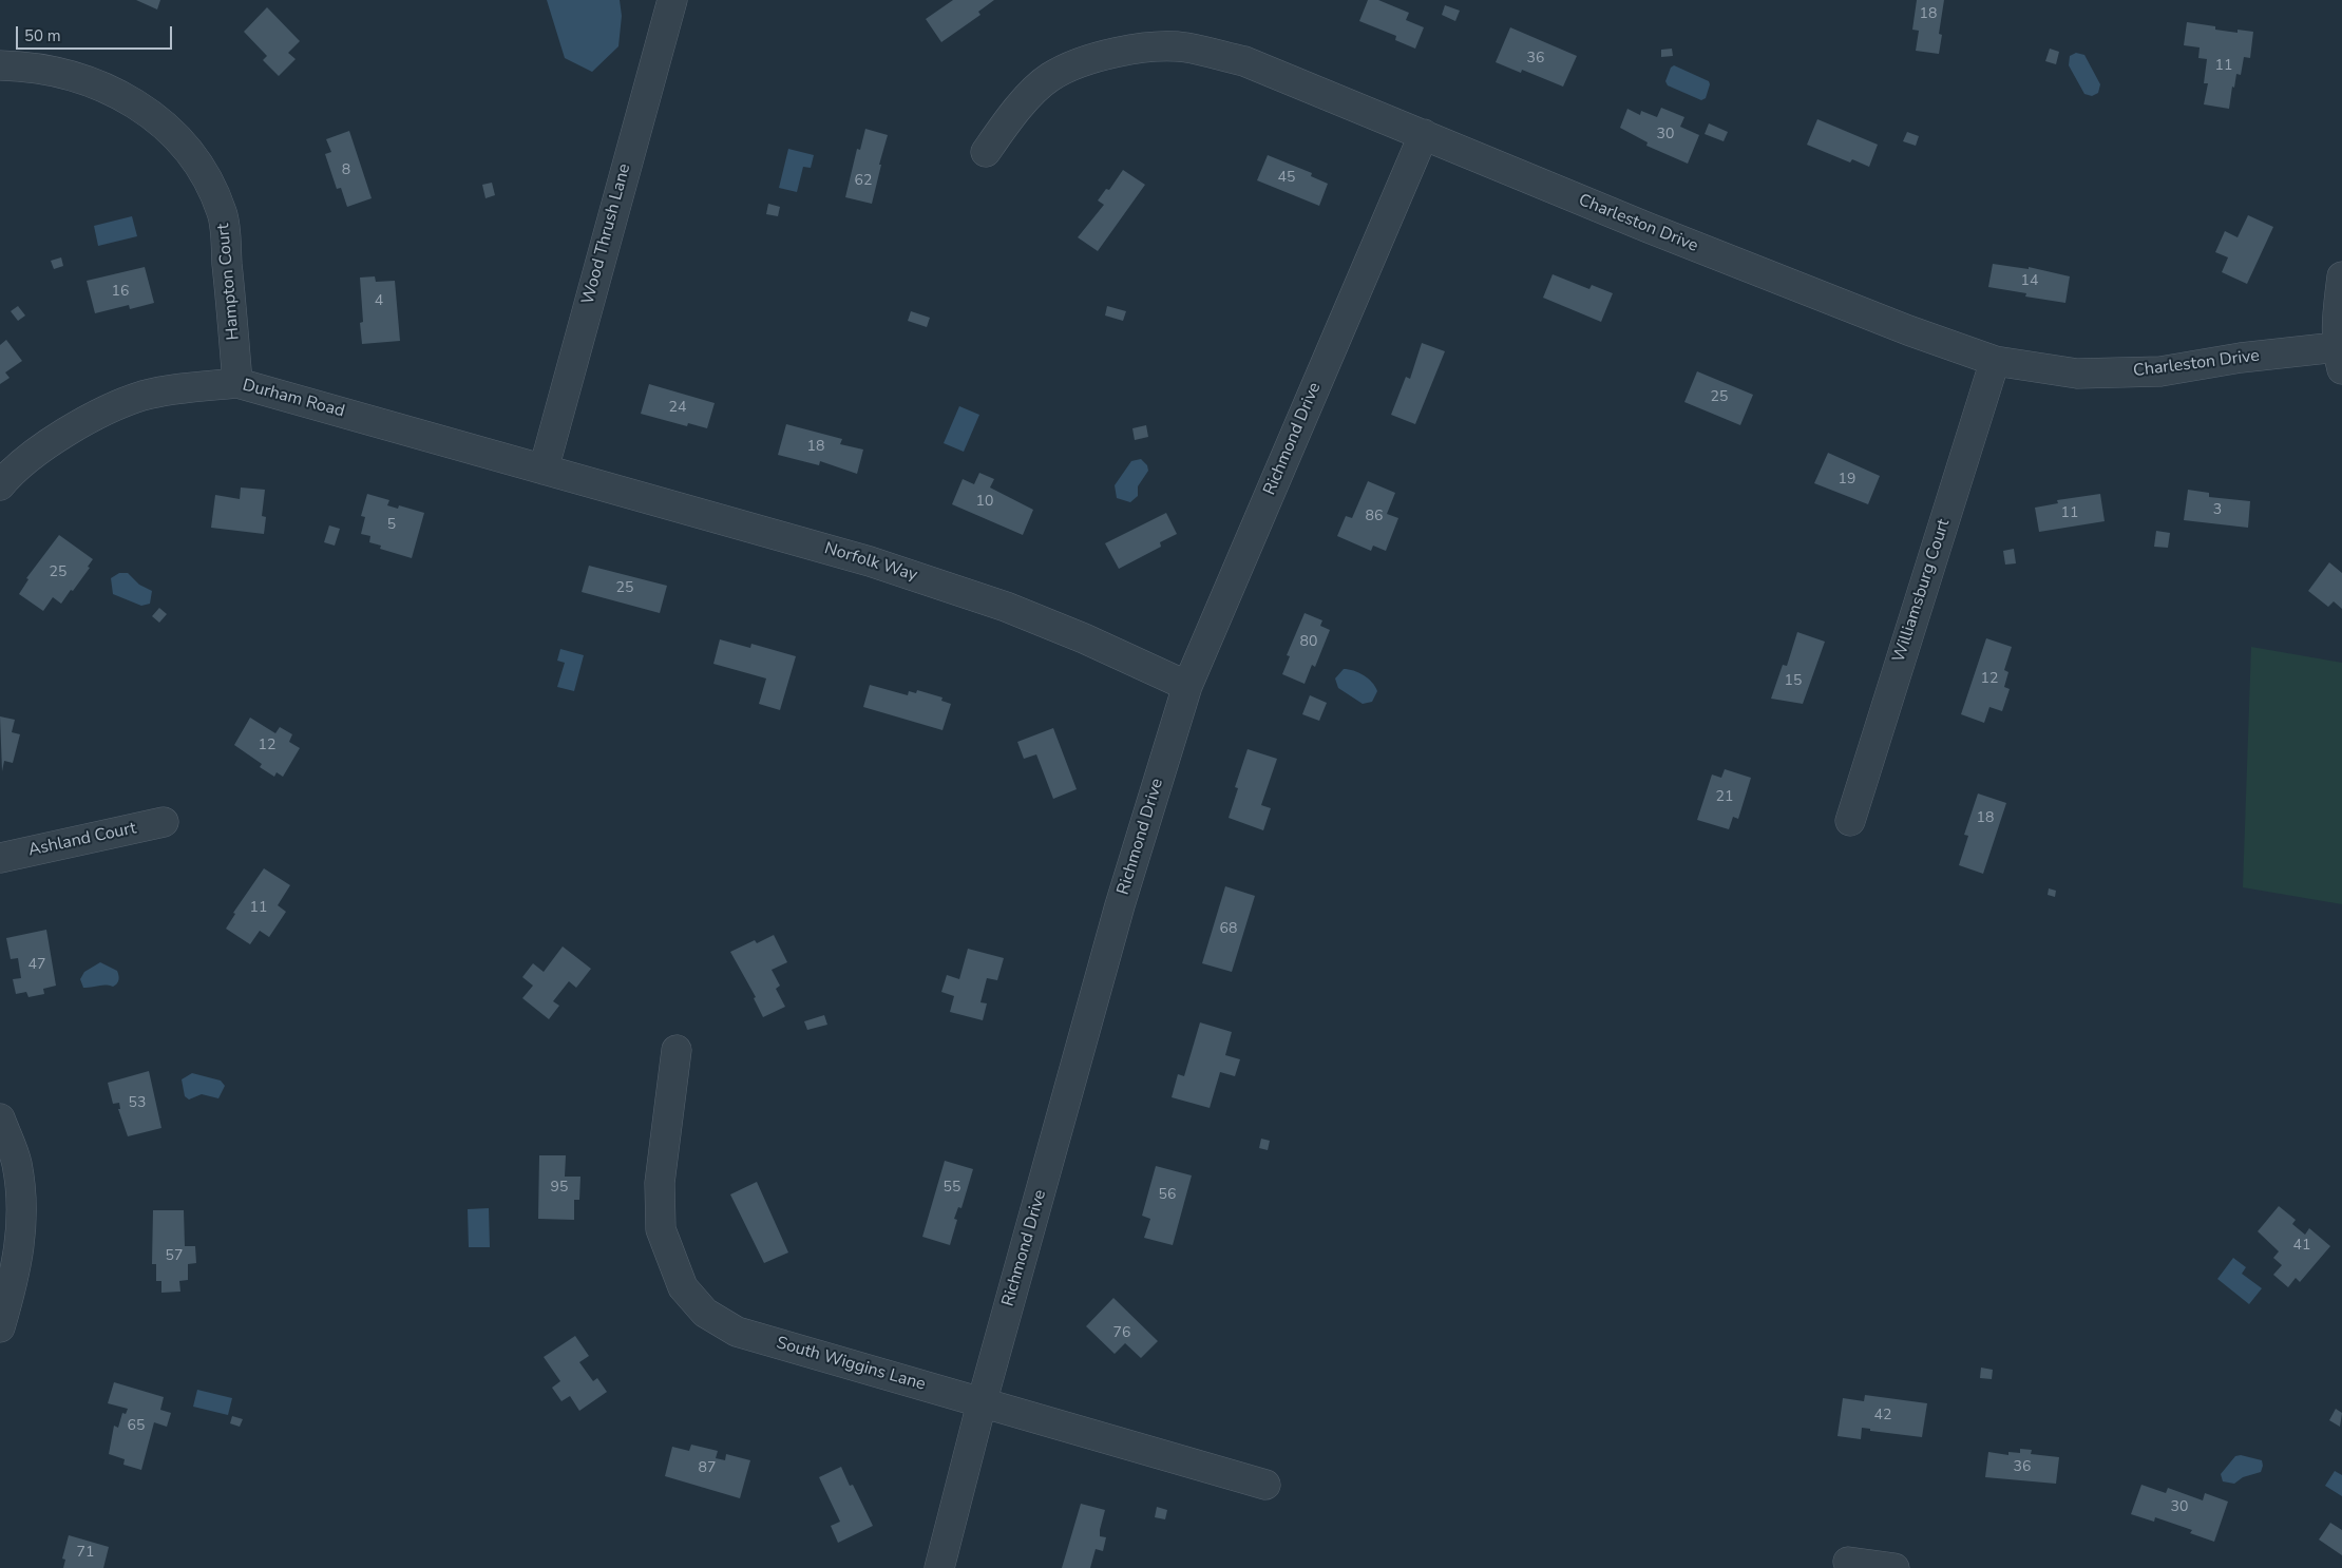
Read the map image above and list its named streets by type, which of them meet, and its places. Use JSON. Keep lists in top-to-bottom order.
{
  "streets": {
    "street": [
      "Charleston Drive",
      "Wood Thrush Lane",
      "Hampton Court",
      "Durham Road",
      "Richmond Drive",
      "Norfolk Way",
      "Williamsburg Court",
      "Ashland Court",
      "South Wiggins Lane"
    ]
  },
  "crossings": [
    ["Charleston Drive", "Richmond Drive"],
    ["Charleston Drive", "Williamsburg Court"],
    ["Wood Thrush Lane", "Durham Road"],
    ["Wood Thrush Lane", "Norfolk Way"],
    ["Hampton Court", "Durham Road"],
    ["Durham Road", "Norfolk Way"],
    ["Richmond Drive", "Norfolk Way"],
    ["Richmond Drive", "South Wiggins Lane"]
  ],
  "house_numbers": [
    "18",
    "36",
    "11",
    "30",
    "8",
    "45",
    "62",
    "14",
    "16",
    "4",
    "25",
    "24",
    "18",
    "19",
    "10",
    "3",
    "11",
    "86",
    "5",
    "25",
    "25",
    "80",
    "12",
    "15",
    "12",
    "21",
    "18",
    "11",
    "68",
    "47",
    "53",
    "95",
    "55",
    "56",
    "41",
    "57",
    "76",
    "42",
    "65",
    "36",
    "87",
    "30",
    "71"
  ],
  "scale_bar": "50 m"
}
